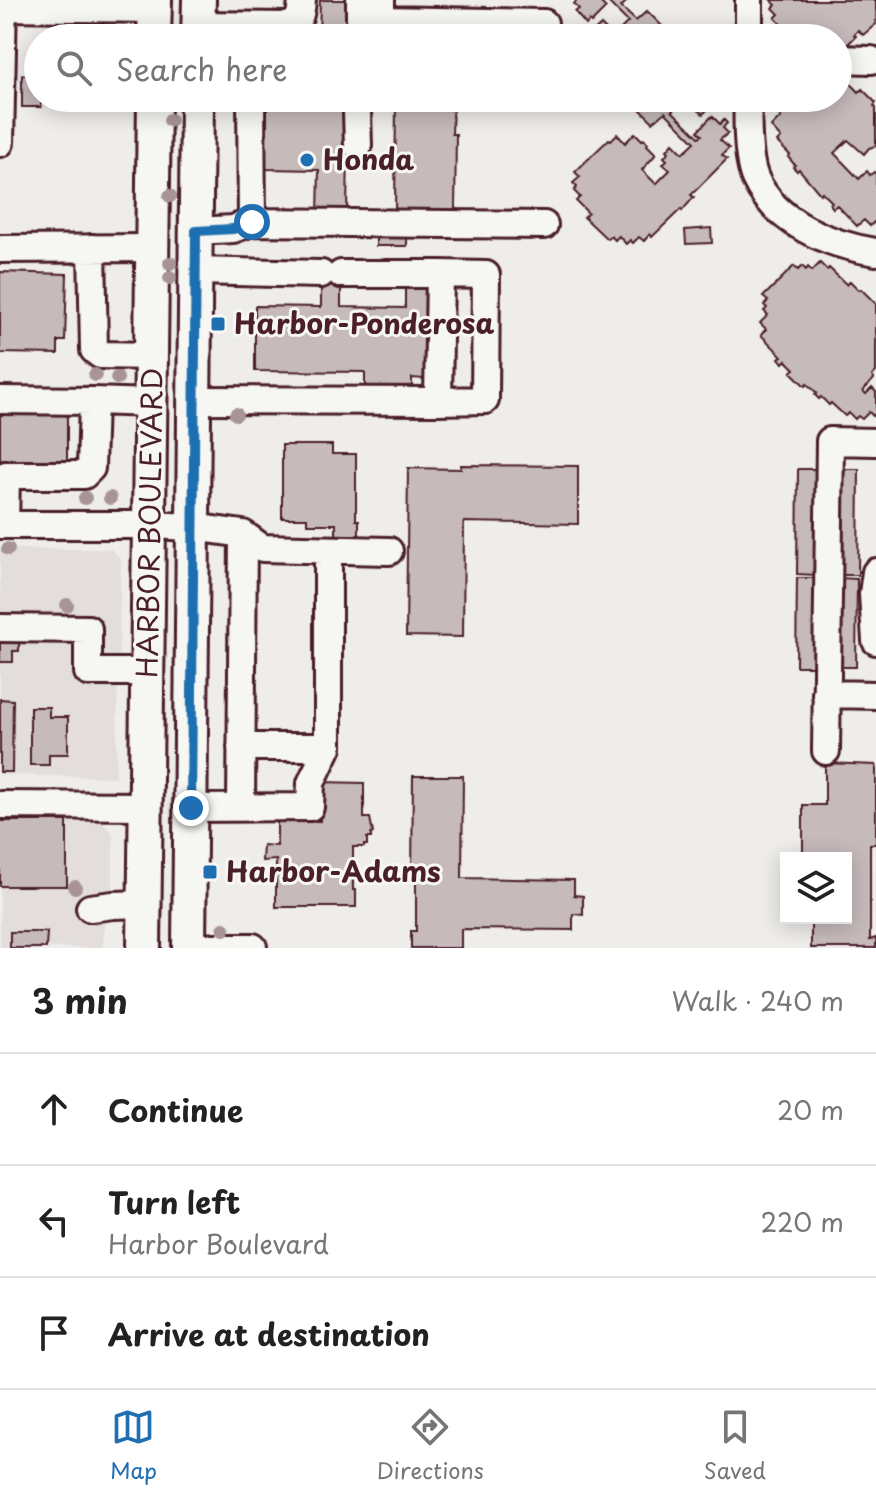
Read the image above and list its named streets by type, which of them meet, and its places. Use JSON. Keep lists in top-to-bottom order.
{
  "streets": {
    "main road": ["HARBOR BOULEVARD"]
  },
  "places": {
    "other": ["Honda"],
    "transit": ["Harbor-Ponderosa", "Harbor-Adams"]
  },
  "page": {
    "search": "Search here",
    "heading": ["3 min", "Walk · 240 m"],
    "list": [
      ["Continue", "20 m"],
      ["Turn left", "Harbor Boulevard", "220 m"],
      "Arrive at destination"
    ],
    "nav": ["Map", "Directions", "Saved"]
  }
}
